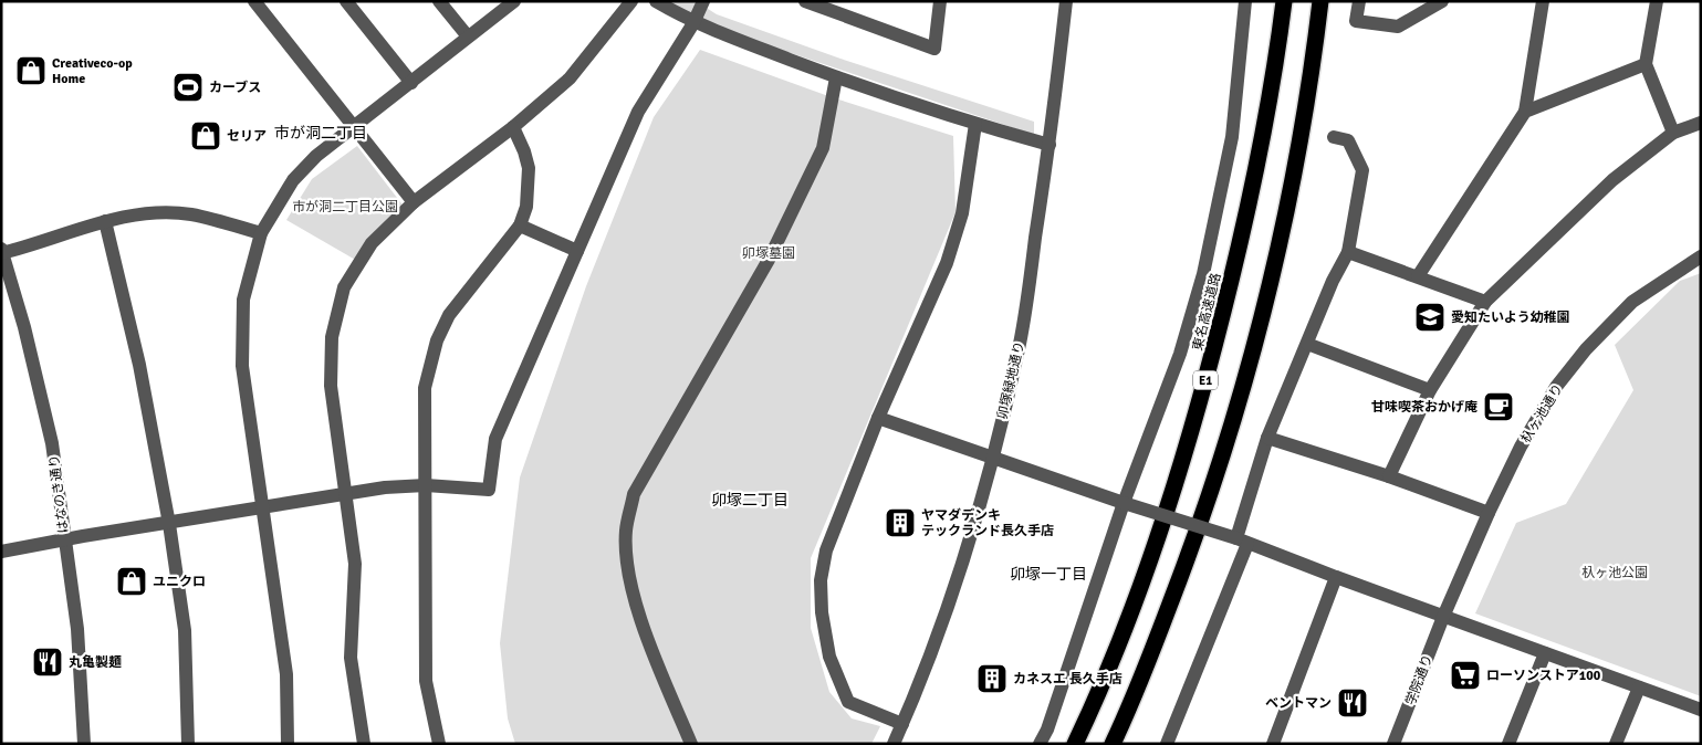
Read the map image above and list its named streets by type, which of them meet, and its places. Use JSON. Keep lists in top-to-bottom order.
{
  "streets": {
    "highway": ["東名高速道路", "E1"],
    "street": [
      "卯塚緑地通り",
      "杁ヶ池通り",
      "はなのき通り",
      "学院通り"
    ]
  },
  "crossings": [
    ["杁ヶ池通り", "学院通り"]
  ],
  "districts": ["市が洞二丁目", "卯塚二丁目", "卯塚一丁目"],
  "parks": ["市が洞二丁目公園", "卯塚墓園", "杁ヶ池公園"],
  "places": {
    "shop": ["Creativeco-op Home", "セリア", "ユニクロ"],
    "sports": ["カーブス"],
    "school or university": ["愛知たいよう幼稚園"],
    "cafe": ["甘味喫茶おかげ庵"],
    "building": ["ヤマダデンキ テックランド長久手店", "カネスエ 長久手店"],
    "restaurant": ["丸亀製麺", "ベントマン"],
    "supermarket": ["ローソンストア100"]
  }
}
